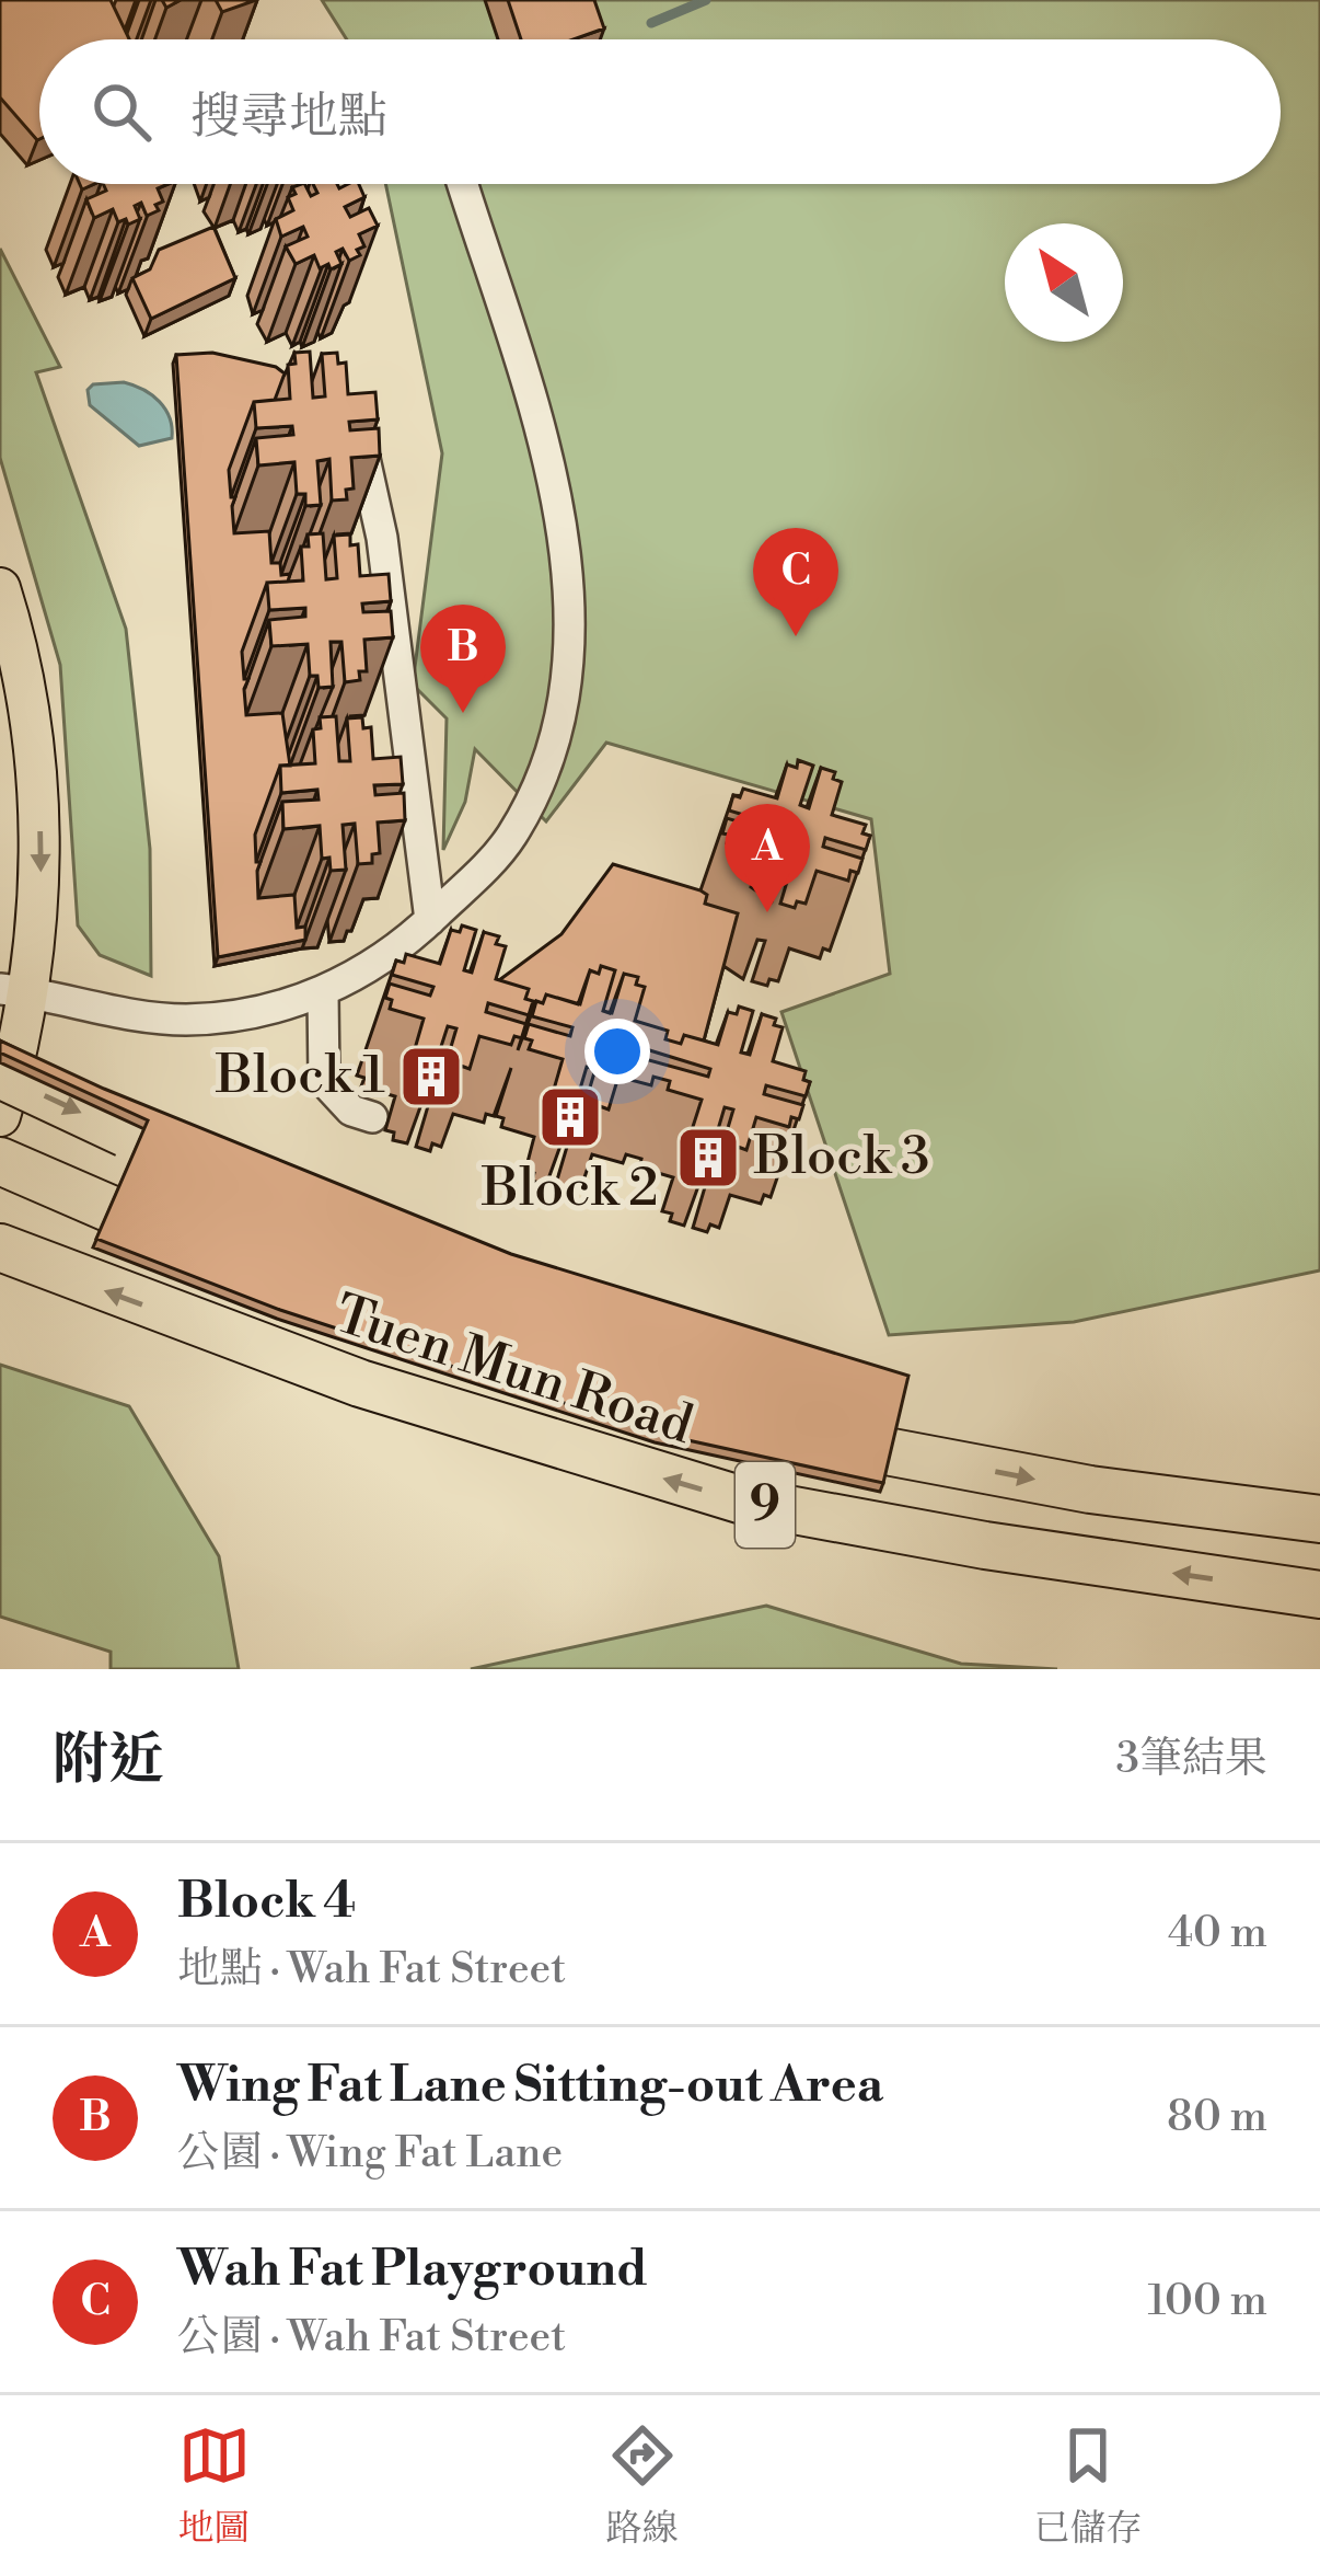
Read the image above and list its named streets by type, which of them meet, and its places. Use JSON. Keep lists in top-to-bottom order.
{
  "streets": {
    "highway": ["Tuen Mun Road", "9"]
  },
  "places": {
    "building": ["Block 1", "Block 2", "Block 3"]
  },
  "north": "top left",
  "page": {
    "search": "搜尋地點",
    "pins": ["C", "B", "A"],
    "heading": ["附近", "3筆結果"],
    "list": [
      {
        "mark": "A",
        "name": "Block 4",
        "note": "地點 · Wah Fat Street",
        "value": "40 m"
      },
      {
        "mark": "B",
        "name": "Wing Fat Lane Sitting-out Area",
        "note": "公園 · Wing Fat Lane",
        "value": "80 m"
      },
      {
        "mark": "C",
        "name": "Wah Fat Playground",
        "note": "公園 · Wah Fat Street",
        "value": "100 m"
      }
    ],
    "nav": ["地圖", "路線", "已儲存"]
  }
}
